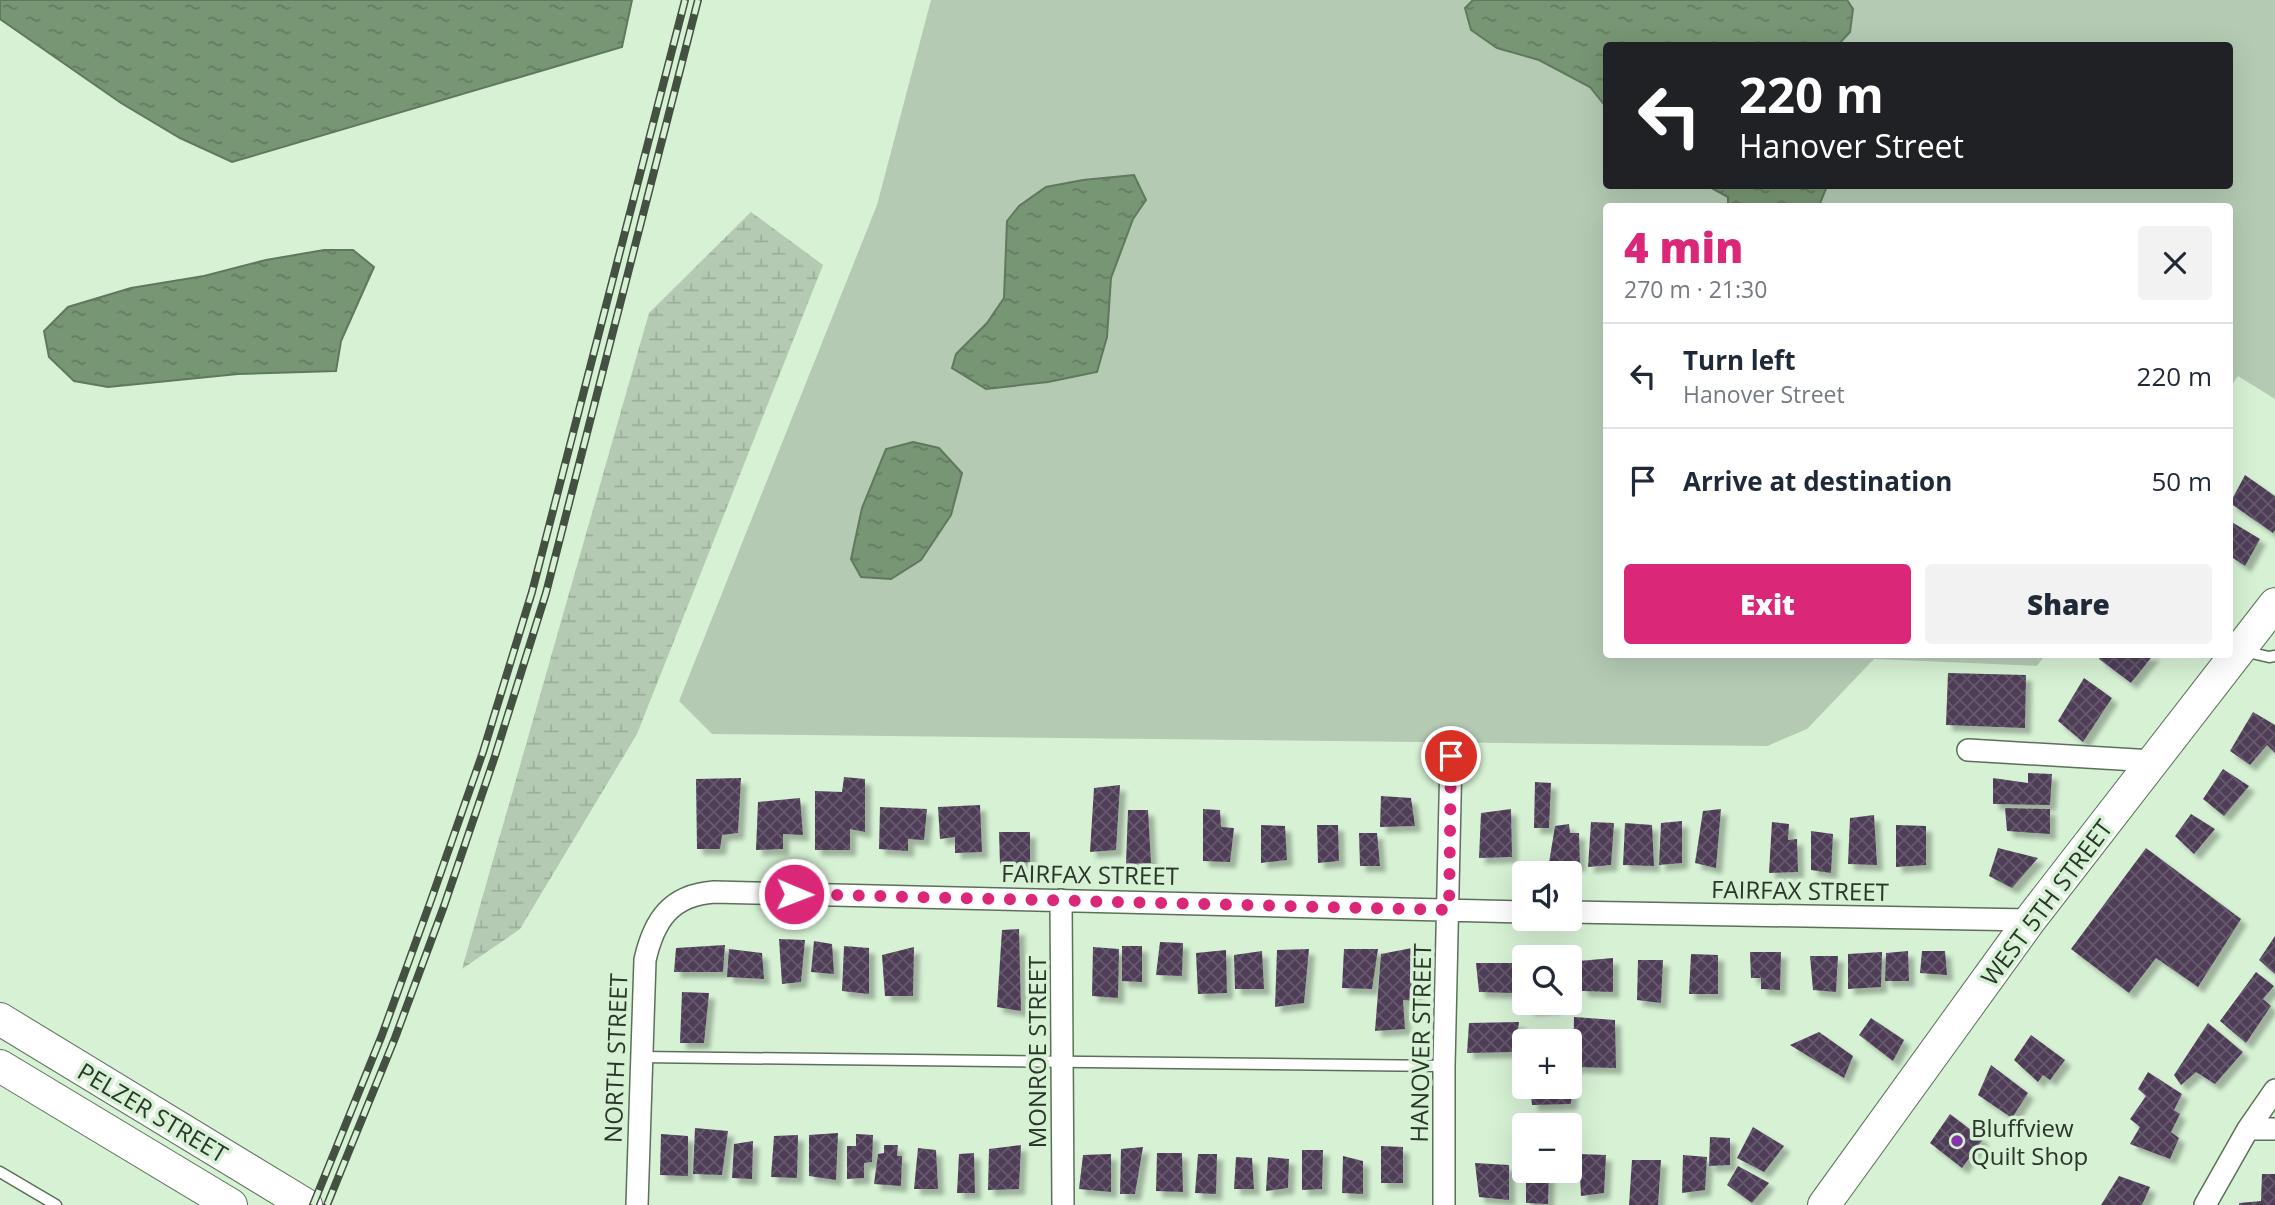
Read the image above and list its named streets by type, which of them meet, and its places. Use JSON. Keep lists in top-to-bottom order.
{
  "streets": {
    "main road": ["WEST 5TH STREET", "PELZER STREET"],
    "street": [
      "FAIRFAX STREET",
      "HANOVER STREET",
      "MONROE STREET",
      "NORTH STREET"
    ]
  },
  "crossings": [
    ["FAIRFAX STREET", "WEST 5TH STREET"],
    ["FAIRFAX STREET", "HANOVER STREET"],
    ["FAIRFAX STREET", "MONROE STREET"],
    ["FAIRFAX STREET", "NORTH STREET"]
  ],
  "places": ["Bluffview Quilt Shop"],
  "page": {
    "turn": ["220 m", "Hanover Street"],
    "heading": ["4 min", "270 m · 21:30"],
    "list": [
      {
        "name": "Turn left",
        "note": "Hanover Street",
        "value": "220 m"
      },
      {
        "name": "Arrive at destination",
        "value": "50 m"
      }
    ],
    "buttons": ["Exit", "Share"],
    "map_buttons": ["+", "−"]
  }
}
